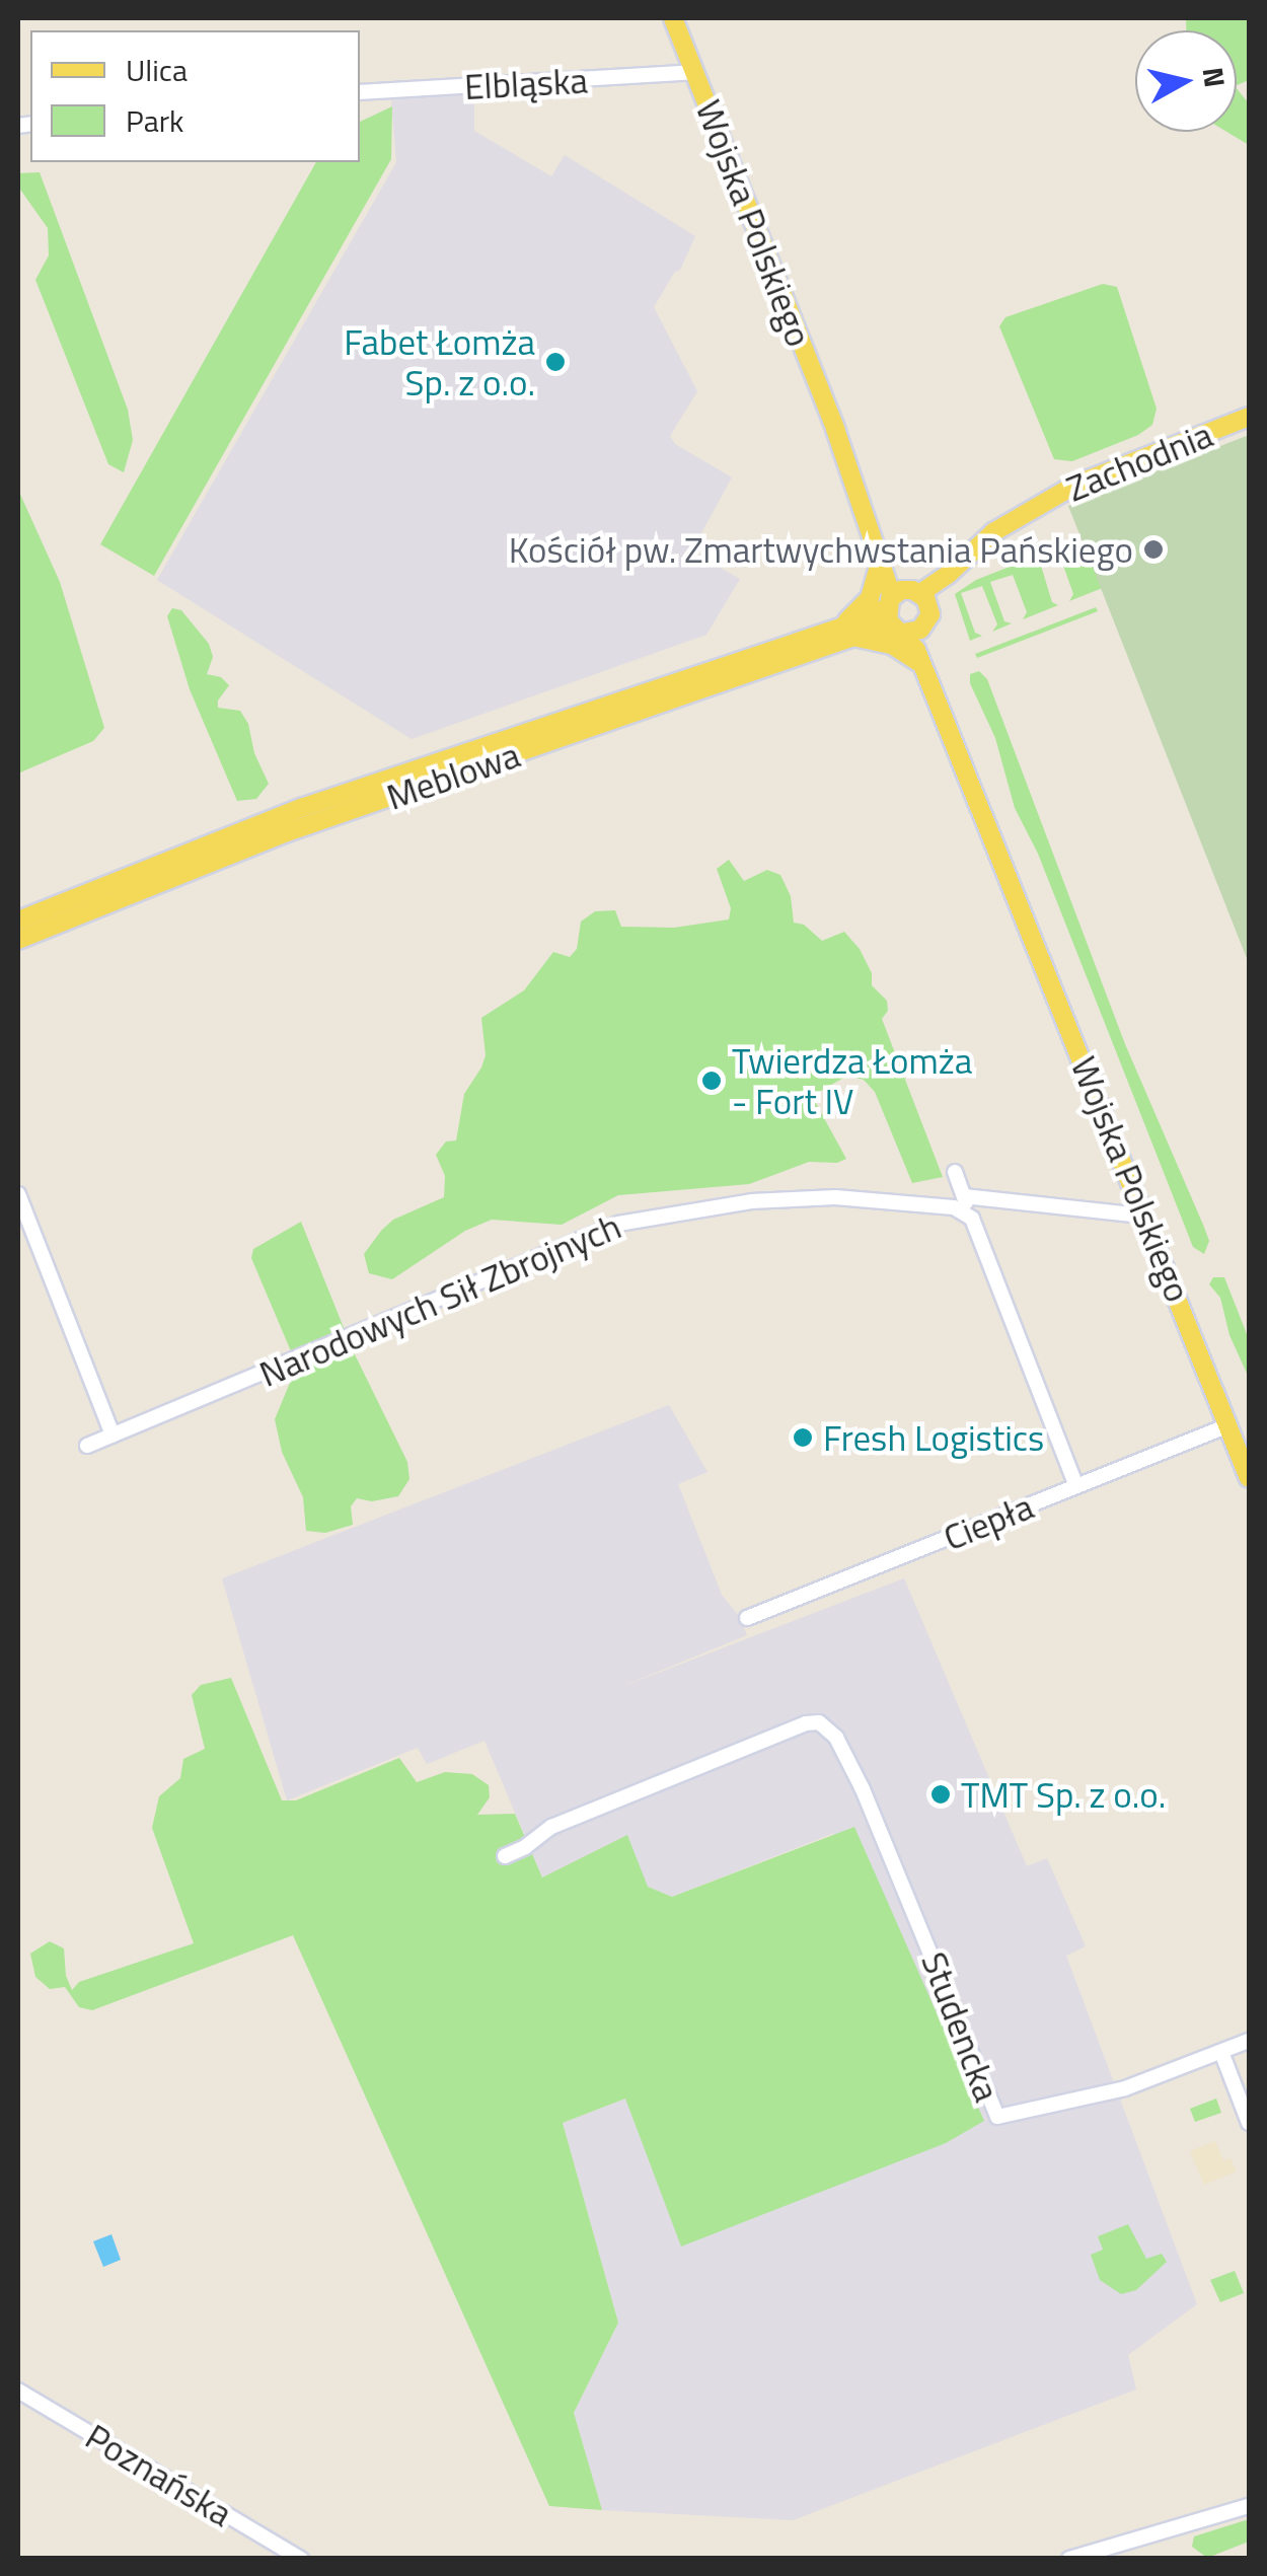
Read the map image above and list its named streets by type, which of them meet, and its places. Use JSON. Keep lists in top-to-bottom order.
{
  "streets": {
    "main road": ["Wojska Polskiego", "Zachodnia", "Meblowa"],
    "street": [
      "Elbląska",
      "Narodowych Sił Zbrojnych",
      "Ciepła",
      "Studencka",
      "Poznańska"
    ]
  },
  "crossings": [
    ["Elbląska", "Wojska Polskiego"],
    ["Wojska Polskiego", "Zachodnia"],
    ["Wojska Polskiego", "Meblowa"],
    ["Wojska Polskiego", "Ciepła"],
    ["Zachodnia", "Meblowa"]
  ],
  "places": [
    "Fabet Łomża Sp. z o.o.",
    "Kościół pw. Zmartwychwstania Pańskiego",
    "Twierdza Łomża - Fort IV",
    "Fresh Logistics",
    "TMT Sp. z o.o."
  ],
  "legend": ["Ulica", "Park"],
  "north": "right"
}
